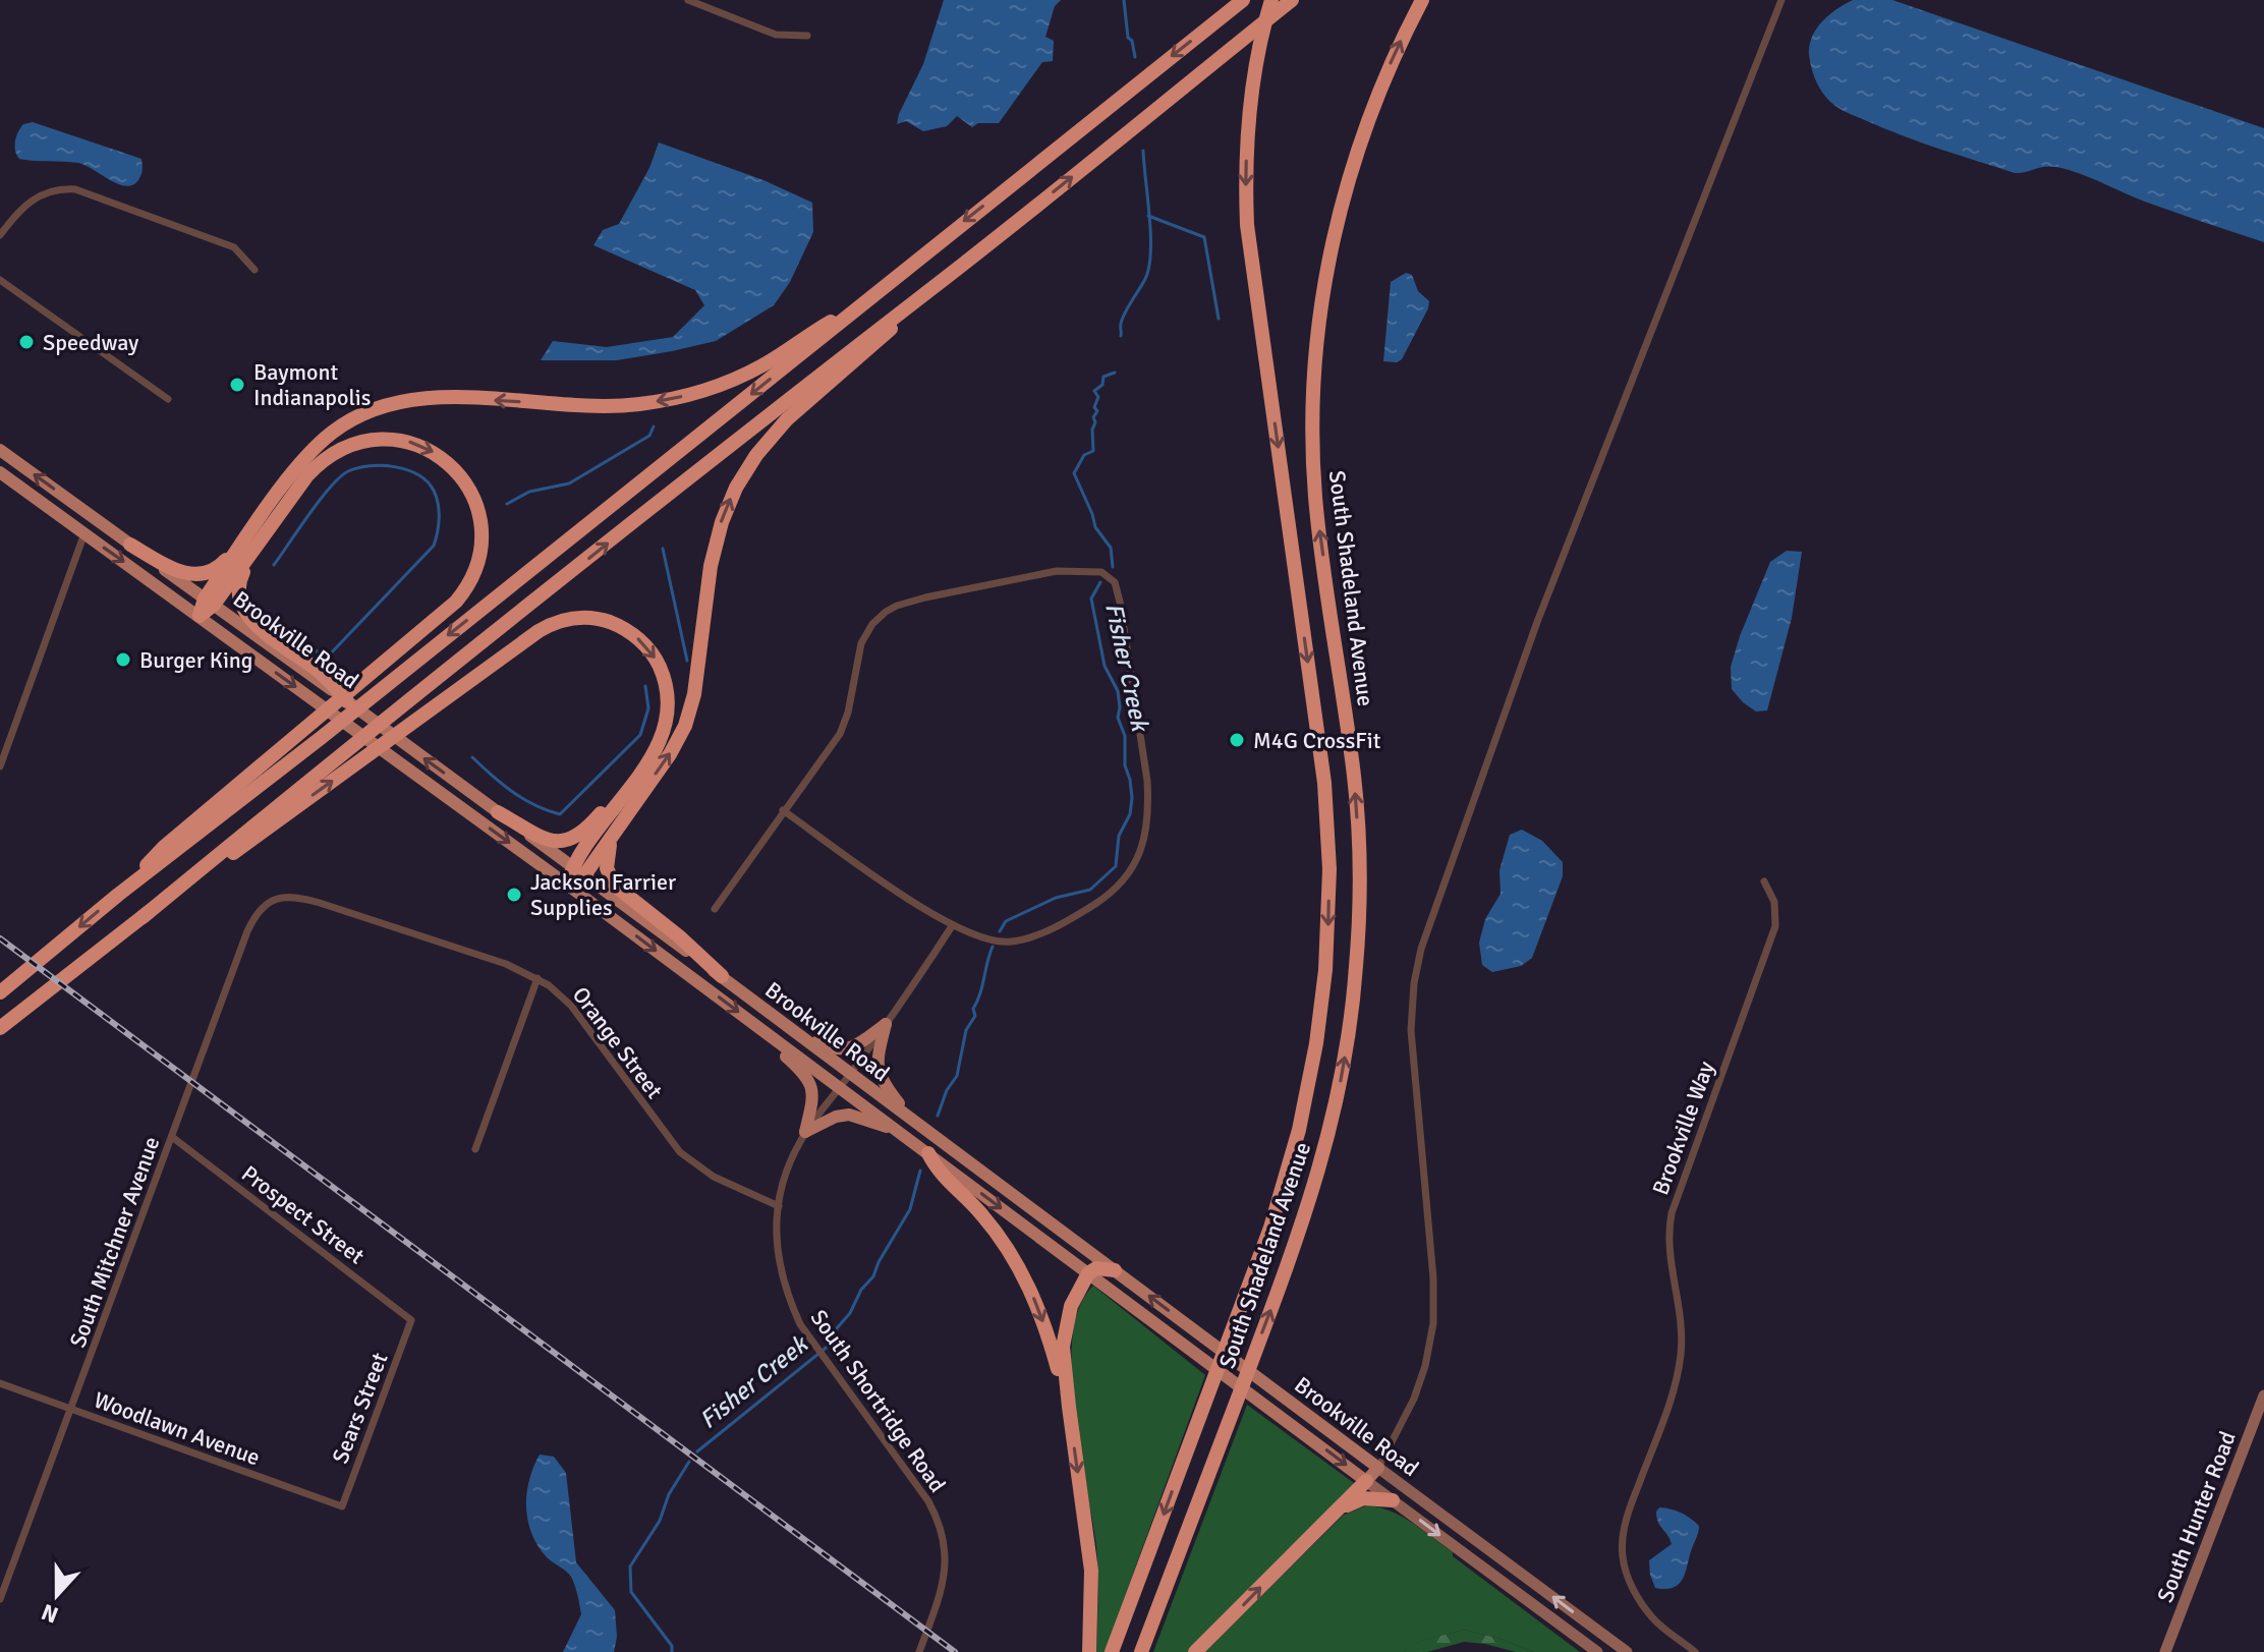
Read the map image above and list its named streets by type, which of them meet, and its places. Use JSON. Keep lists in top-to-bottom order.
{
  "streets": {
    "highway": ["South Shadeland Avenue"],
    "main road": ["Brookville Road", "South Hunter Road"],
    "street": [
      "Orange Street",
      "Brookville Way",
      "Prospect Street",
      "South Mitchner Avenue",
      "South Shortridge Road",
      "Sears Street",
      "Woodlawn Avenue"
    ]
  },
  "crossings": [
    ["Brookville Road", "South Shortridge Road"],
    ["Orange Street", "South Mitchner Avenue"],
    ["Orange Street", "South Shortridge Road"],
    ["Prospect Street", "South Mitchner Avenue"],
    ["Prospect Street", "Sears Street"],
    ["South Mitchner Avenue", "Woodlawn Avenue"],
    ["Sears Street", "Woodlawn Avenue"]
  ],
  "water": ["Fisher Creek"],
  "places": [
    "Speedway",
    "Baymont Indianapolis",
    "Burger King",
    "M4G CrossFit",
    "Jackson Farrier Supplies"
  ],
  "north": "bottom"
}
